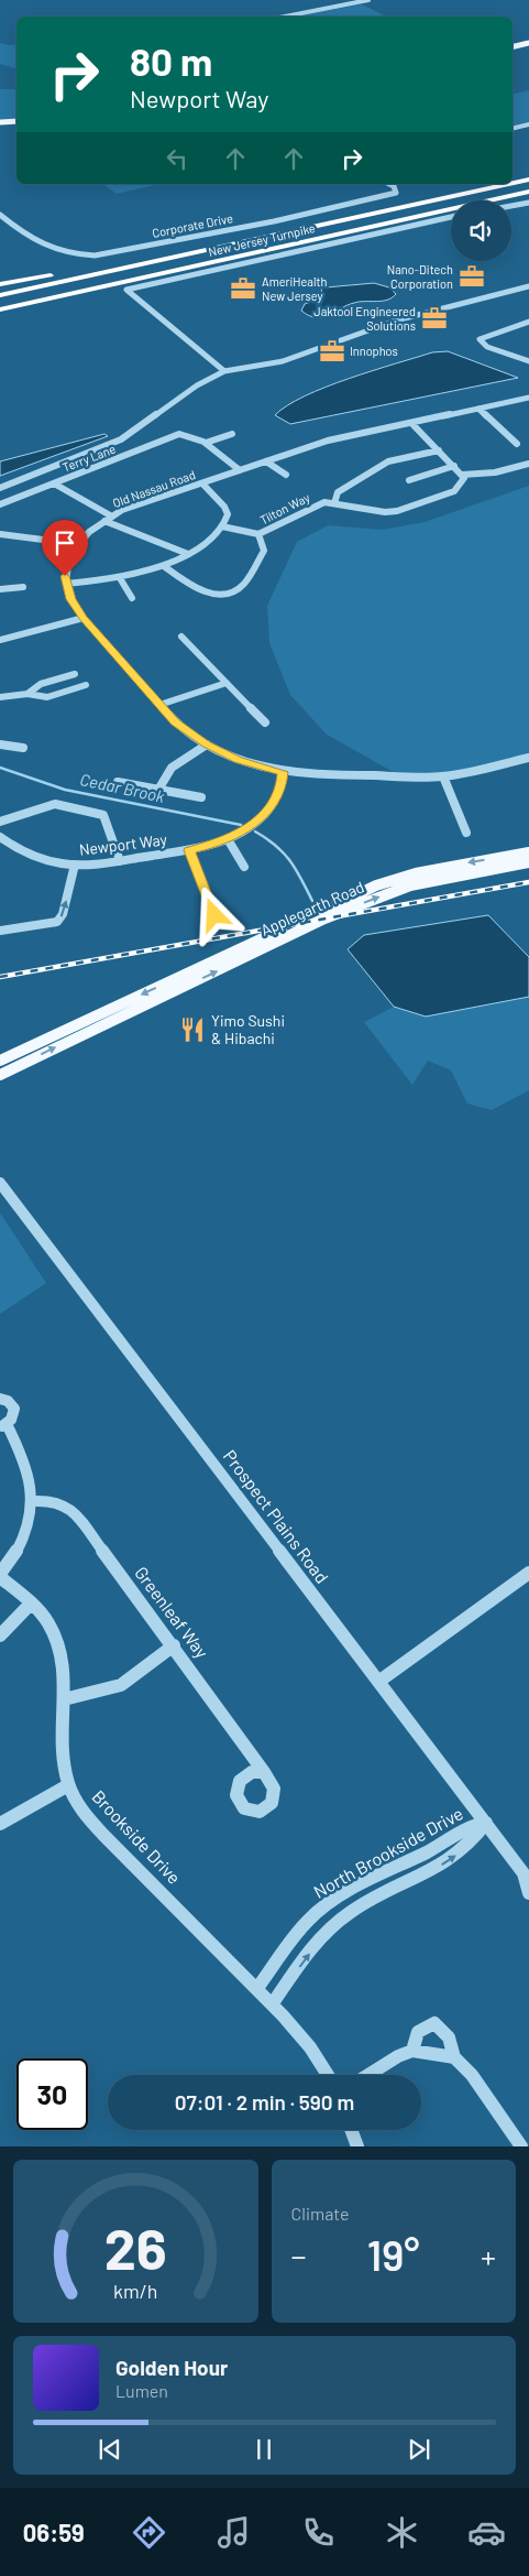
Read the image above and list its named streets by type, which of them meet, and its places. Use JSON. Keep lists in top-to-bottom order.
{
  "streets": {
    "highway": ["New Jersey Turnpike"],
    "main road": ["Applegarth Road"],
    "street": [
      "Corporate Drive",
      "Terry Lane",
      "Old Nassau Road",
      "Tilton Way",
      "Newport Way",
      "Prospect Plains Road",
      "Greenleaf Way",
      "Brookside Drive",
      "North Brookside Drive"
    ]
  },
  "crossings": [
    ["Prospect Plains Road", "North Brookside Drive"],
    ["Brookside Drive", "North Brookside Drive"]
  ],
  "water": ["Cedar Brook"],
  "places": {
    "office": [
      "Nano-Ditech Corporation",
      "AmeriHealth New Jersey",
      "Jaktool Engineered Solutions",
      "Innophos"
    ],
    "restaurant": ["Yimo Sushi & Hibachi"]
  },
  "page": {
    "turn": ["80 m", "Newport Way"],
    "limit": "30",
    "trip": "07:01 · 2 min · 590 m",
    "tile": "Climate",
    "heat": ["−", "19°", "+"],
    "song": ["Golden Hour", "Lumen"],
    "tabs": "06:59",
    "gauge": ["26", "km/h"]
  }
}
